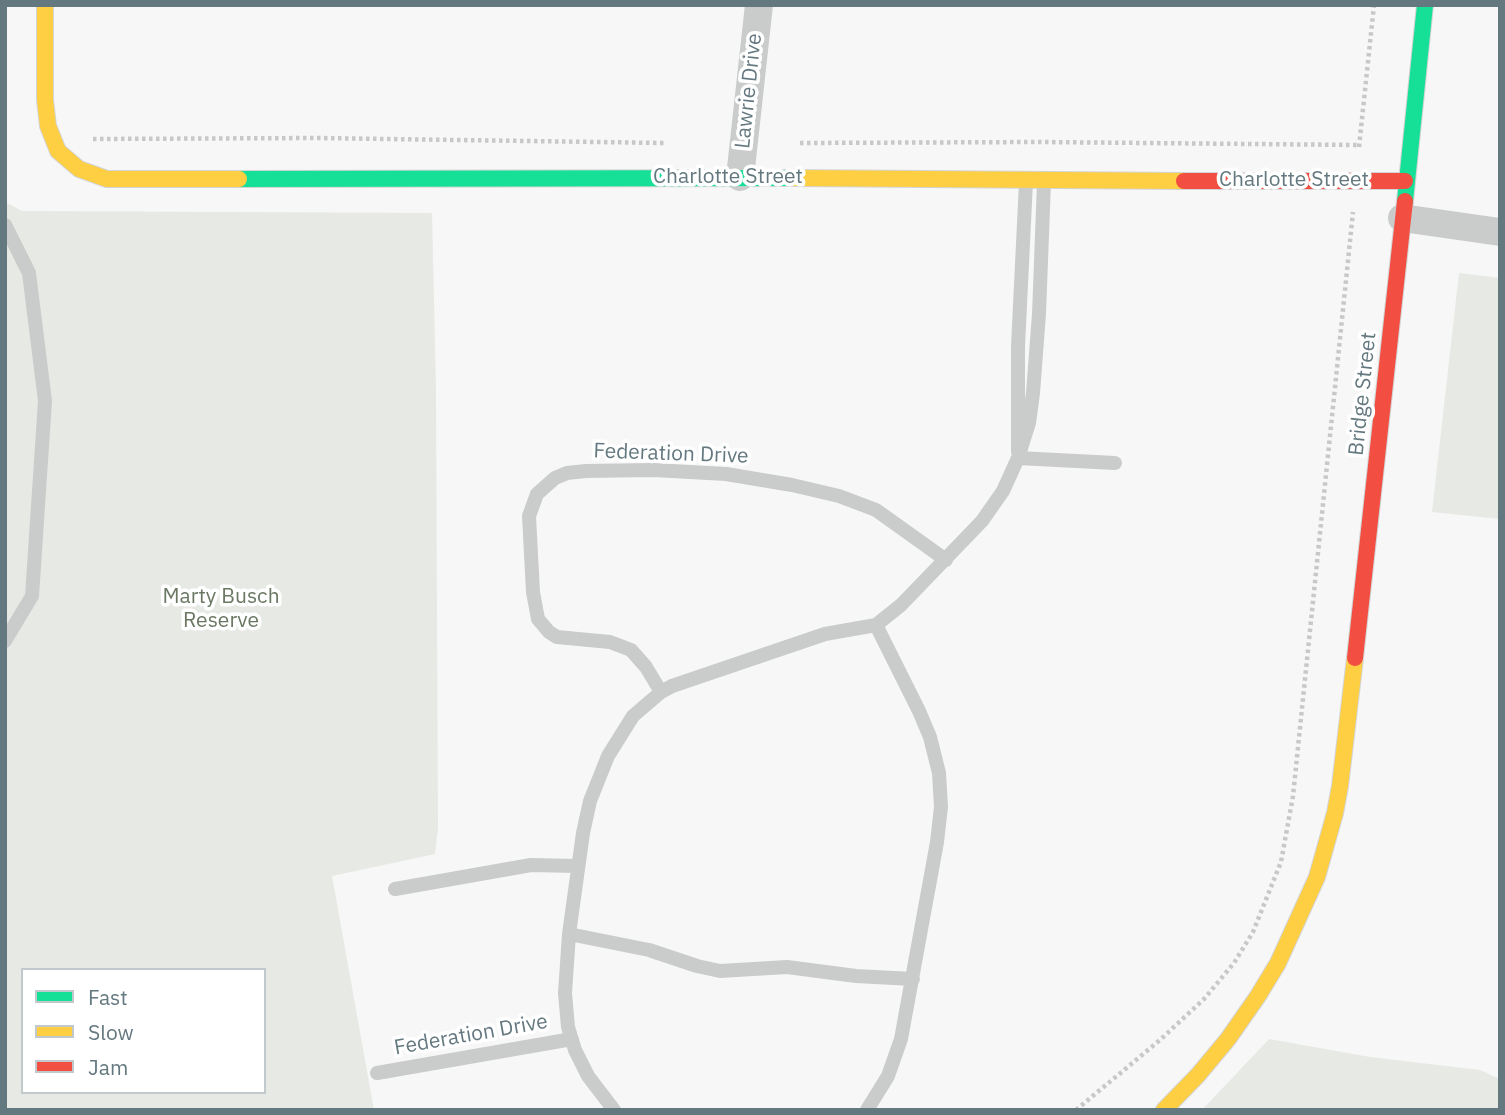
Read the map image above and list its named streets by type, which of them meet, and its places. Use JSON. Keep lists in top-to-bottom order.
{
  "streets": {
    "street": ["Lawrie Drive", "Charlotte Street", "Bridge Street"],
    "lane": ["Federation Drive"]
  },
  "crossings": [
    ["Lawrie Drive", "Charlotte Street"],
    ["Charlotte Street", "Bridge Street"],
    ["Charlotte Street", "Federation Drive"]
  ],
  "parks": ["Marty Busch Reserve"],
  "legend": ["Fast", "Slow", "Jam"]
}
